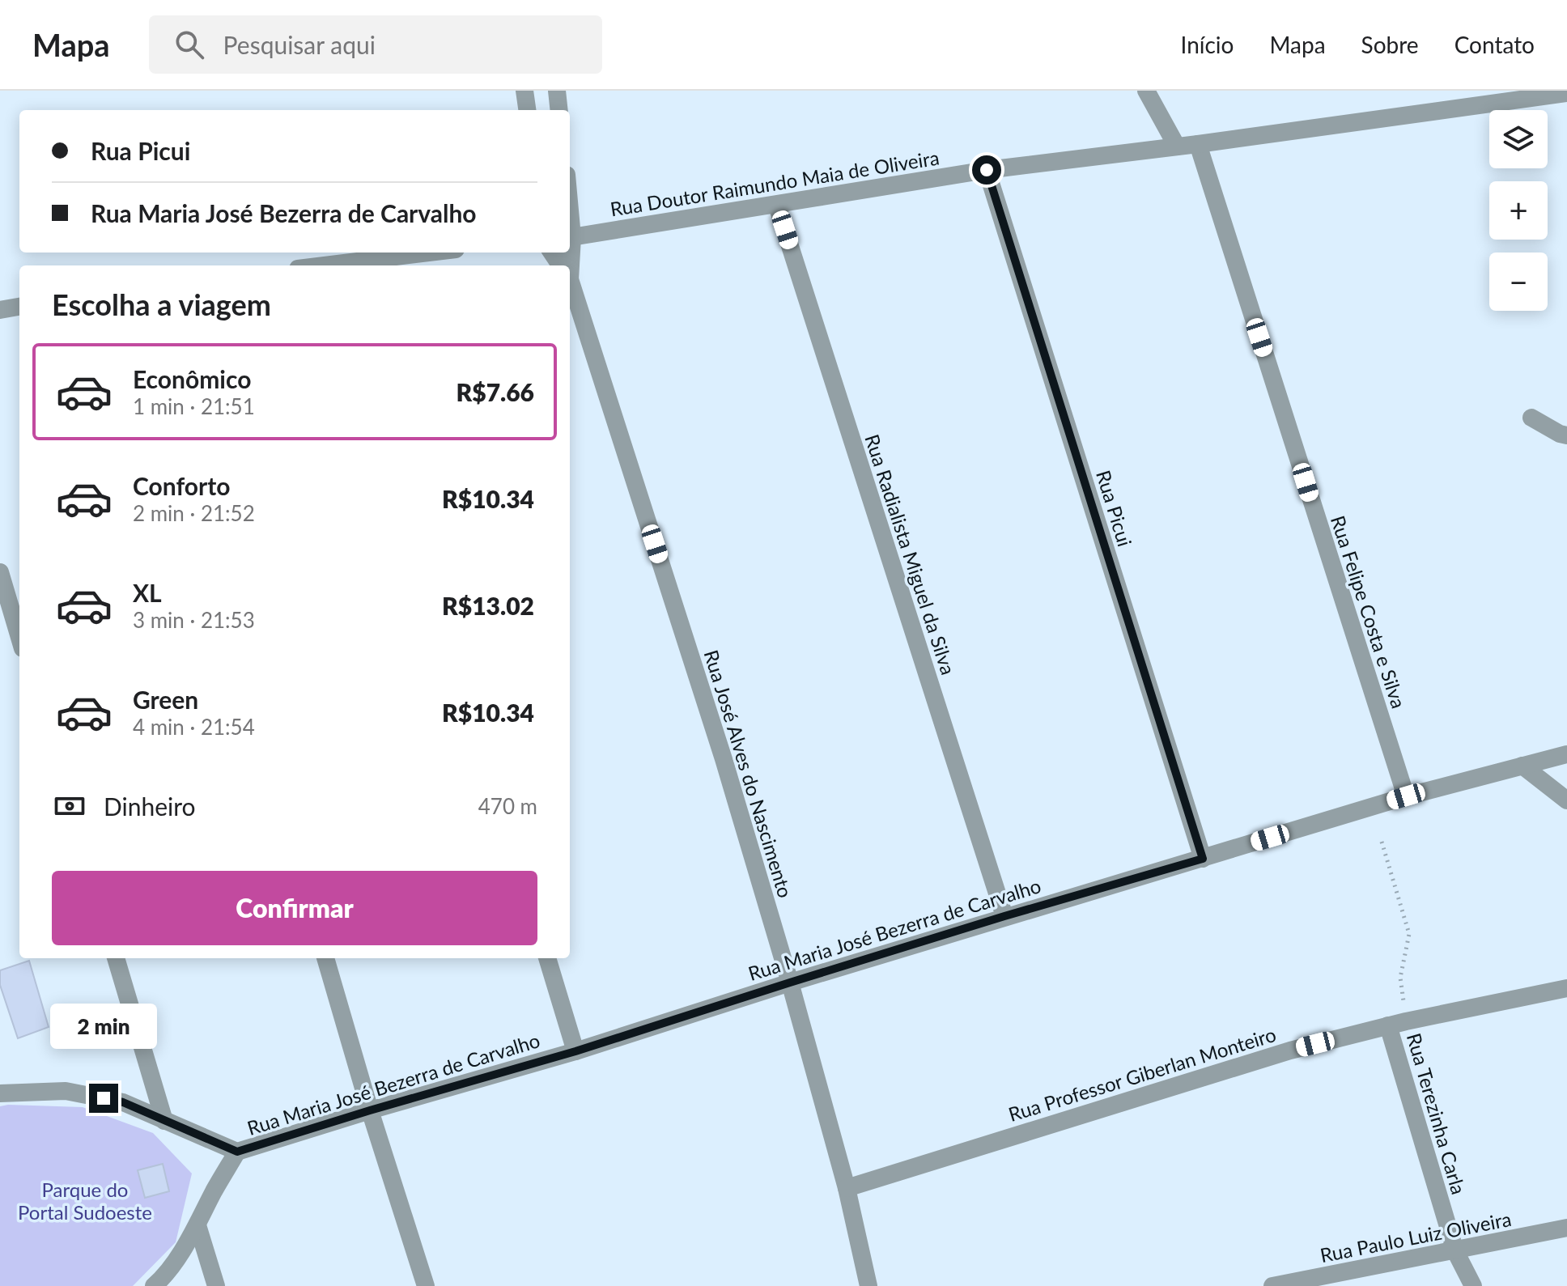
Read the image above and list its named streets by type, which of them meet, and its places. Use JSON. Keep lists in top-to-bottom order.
{
  "streets": {
    "street": [
      "Rua Doutor Raimundo Maia de Oliveira",
      "Rua Picui",
      "Rua Radialista Miguel da Silva",
      "Rua Felipe Costa e Silva",
      "Rua José Alves do Nascimento",
      "Rua Maria José Bezerra de Carvalho",
      "Rua Professor Giberlan Monteiro",
      "Rua Terezinha Carla",
      "Rua Paulo Luiz Oliveira"
    ]
  },
  "crossings": [
    ["Rua Doutor Raimundo Maia de Oliveira", "Rua Picui"],
    ["Rua Doutor Raimundo Maia de Oliveira", "Rua Radialista Miguel da Silva"],
    ["Rua Doutor Raimundo Maia de Oliveira", "Rua Felipe Costa e Silva"],
    ["Rua Picui", "Rua Maria José Bezerra de Carvalho"],
    ["Rua Radialista Miguel da Silva", "Rua Maria José Bezerra de Carvalho"],
    ["Rua Felipe Costa e Silva", "Rua Maria José Bezerra de Carvalho"],
    ["Rua José Alves do Nascimento", "Rua Maria José Bezerra de Carvalho"],
    ["Rua José Alves do Nascimento", "Rua Professor Giberlan Monteiro"],
    ["Rua Professor Giberlan Monteiro", "Rua Terezinha Carla"],
    ["Rua Terezinha Carla", "Rua Paulo Luiz Oliveira"]
  ],
  "parks": ["Parque do Portal Sudoeste"],
  "page": {
    "header": "Mapa",
    "search": "Pesquisar aqui",
    "nav": [
      "Início",
      "Mapa",
      "Sobre",
      "Contato"
    ],
    "map_buttons": ["+", "−"],
    "banner": ["Rua Picui", "Rua Maria José Bezerra de Carvalho"],
    "heading": "Escolha a viagem",
    "list": [
      {
        "name": "Econômico",
        "note": "1 min · 21:51",
        "value": "R$7.66"
      },
      {
        "name": "Conforto",
        "note": "2 min · 21:52",
        "value": "R$10.34"
      },
      {
        "name": "XL",
        "note": "3 min · 21:53",
        "value": "R$13.02"
      },
      {
        "name": "Green",
        "note": "4 min · 21:54",
        "value": "R$10.34"
      }
    ],
    "pay": ["Dinheiro", "470 m"],
    "buttons": "Confirmar",
    "bubble": "2 min"
  }
}
